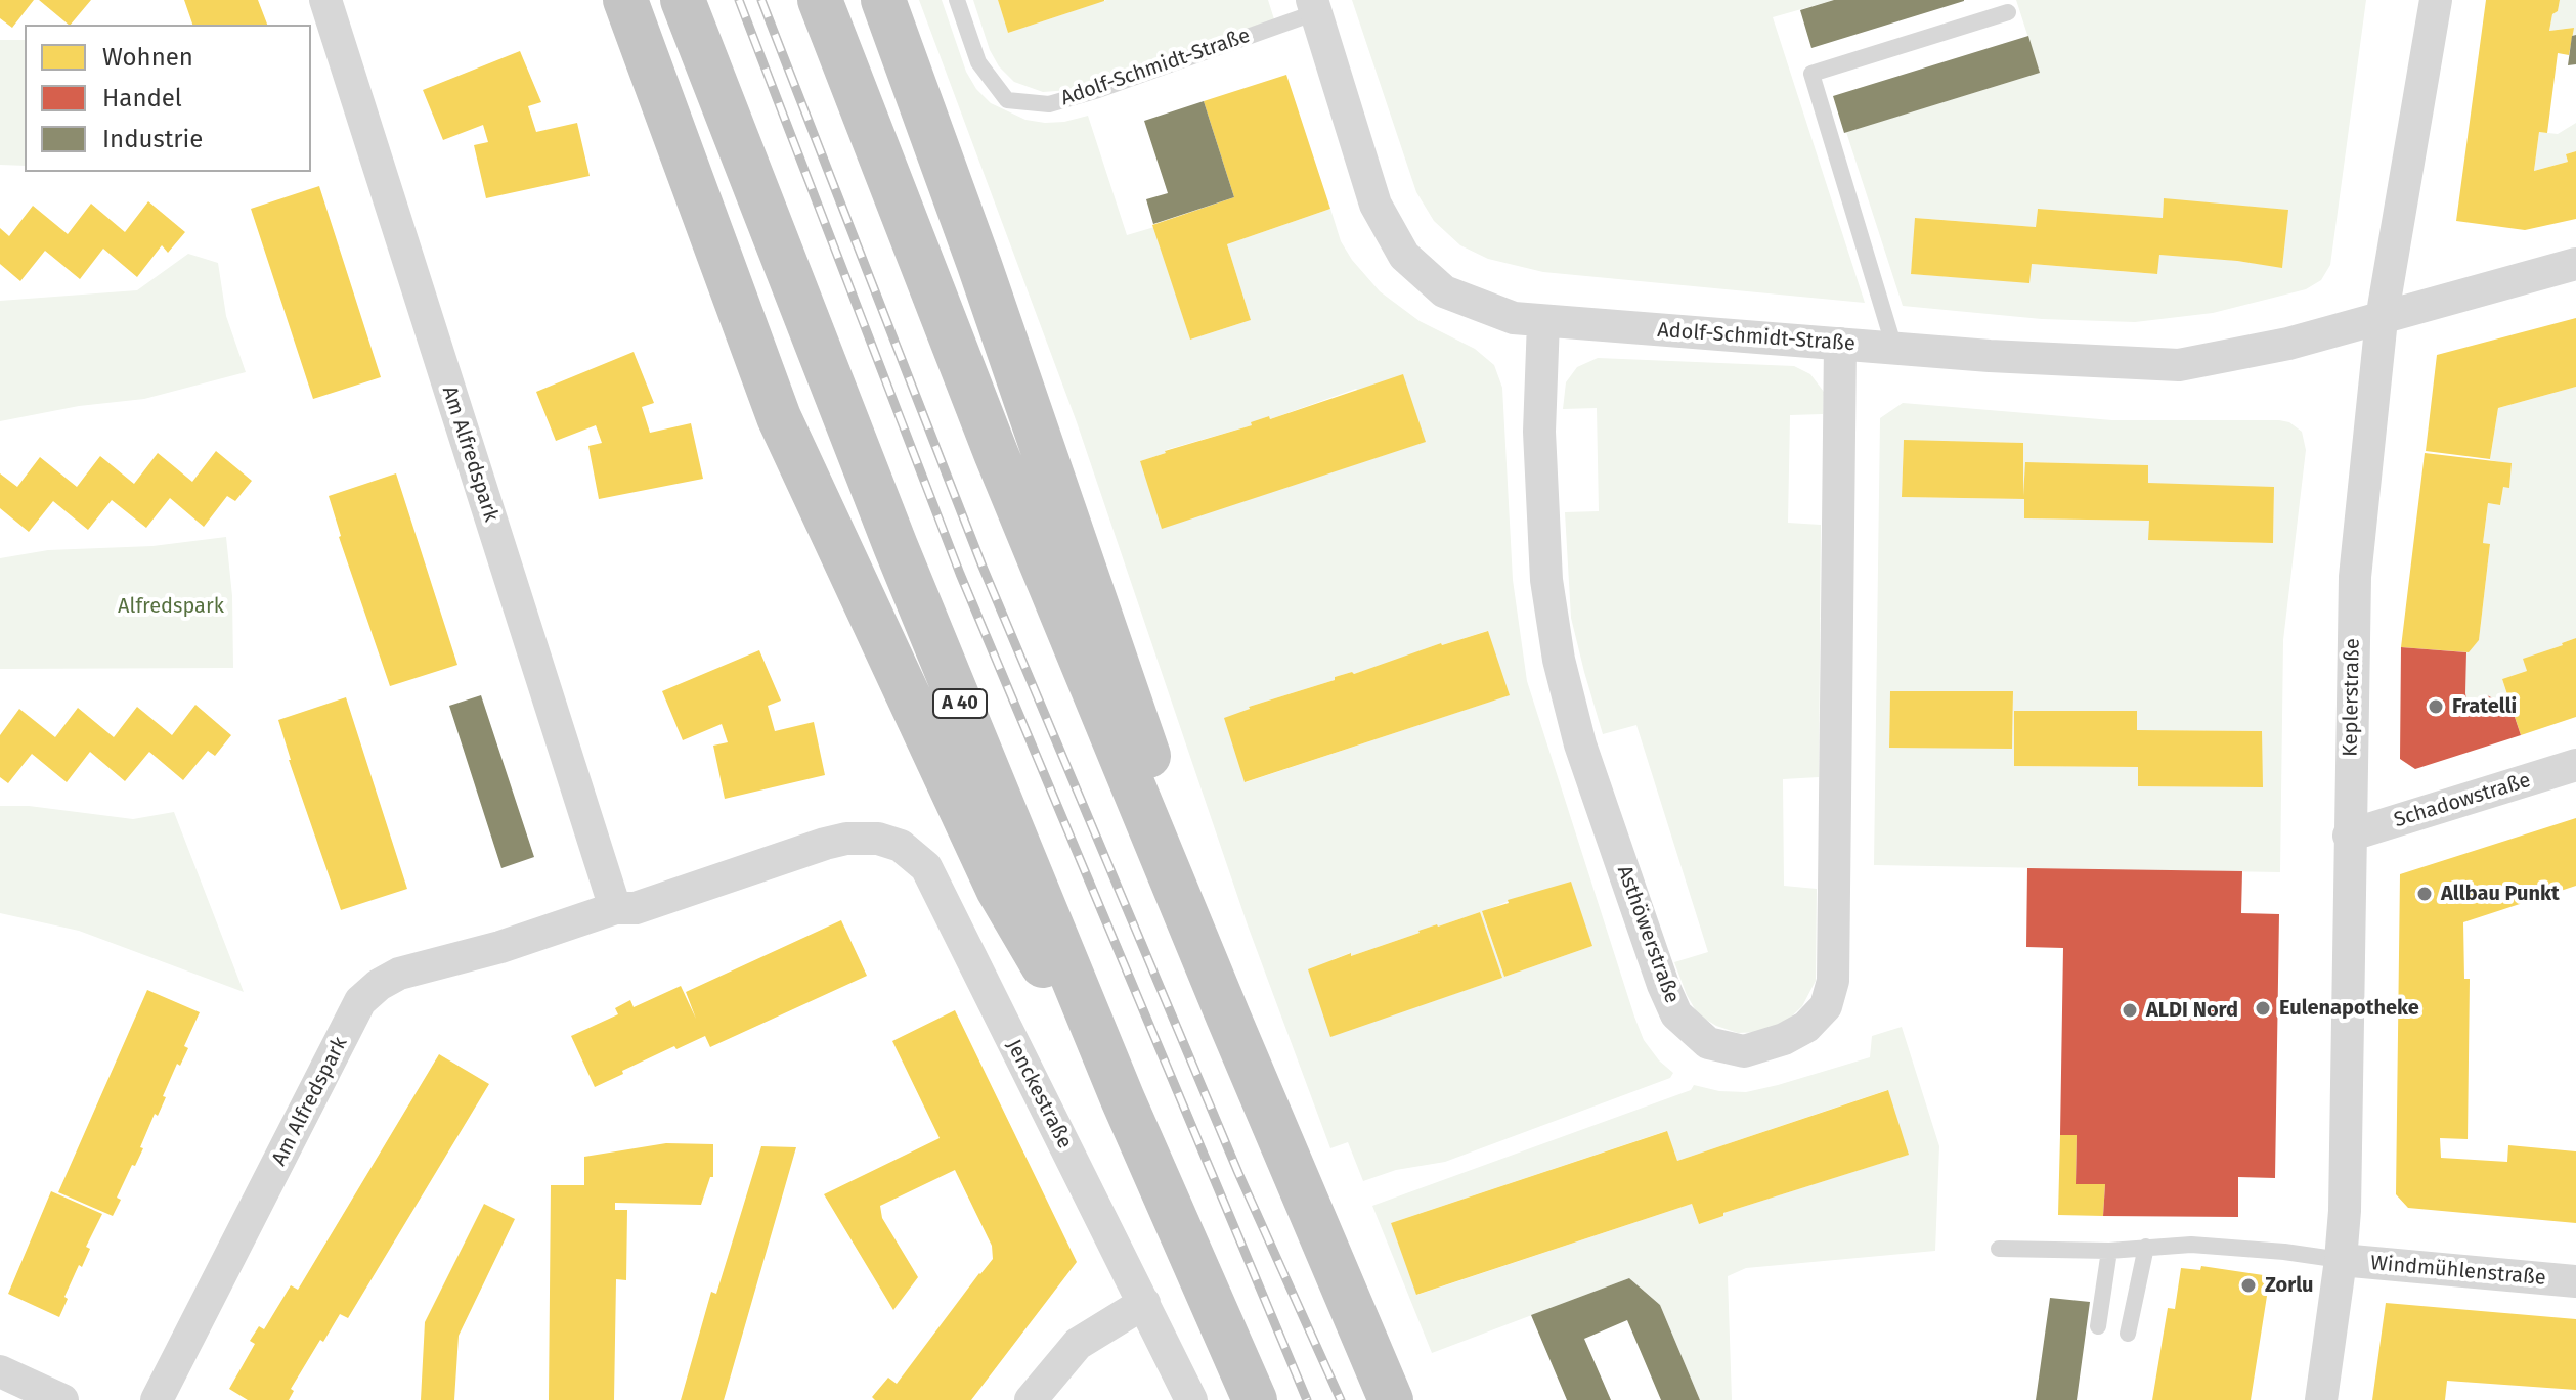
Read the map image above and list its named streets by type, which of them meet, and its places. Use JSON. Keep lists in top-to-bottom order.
{
  "streets": {
    "highway": ["A 40"],
    "street": [
      "Adolf-Schmidt-Straße",
      "Am Alfredspark",
      "Keplerstraße",
      "Schadowstraße",
      "Asthöwerstraße",
      "Jenckestraße",
      "Windmühlenstraße"
    ]
  },
  "crossings": [
    ["Adolf-Schmidt-Straße", "Keplerstraße"],
    ["Adolf-Schmidt-Straße", "Asthöwerstraße"],
    ["Am Alfredspark", "Jenckestraße"],
    ["Keplerstraße", "Schadowstraße"],
    ["Keplerstraße", "Windmühlenstraße"]
  ],
  "parks": ["Alfredspark"],
  "places": [
    "Fratelli",
    "Allbau Punkt",
    "Eulenapotheke",
    "ALDI Nord",
    "Zorlu"
  ],
  "legend": ["Wohnen", "Handel", "Industrie"]
}
